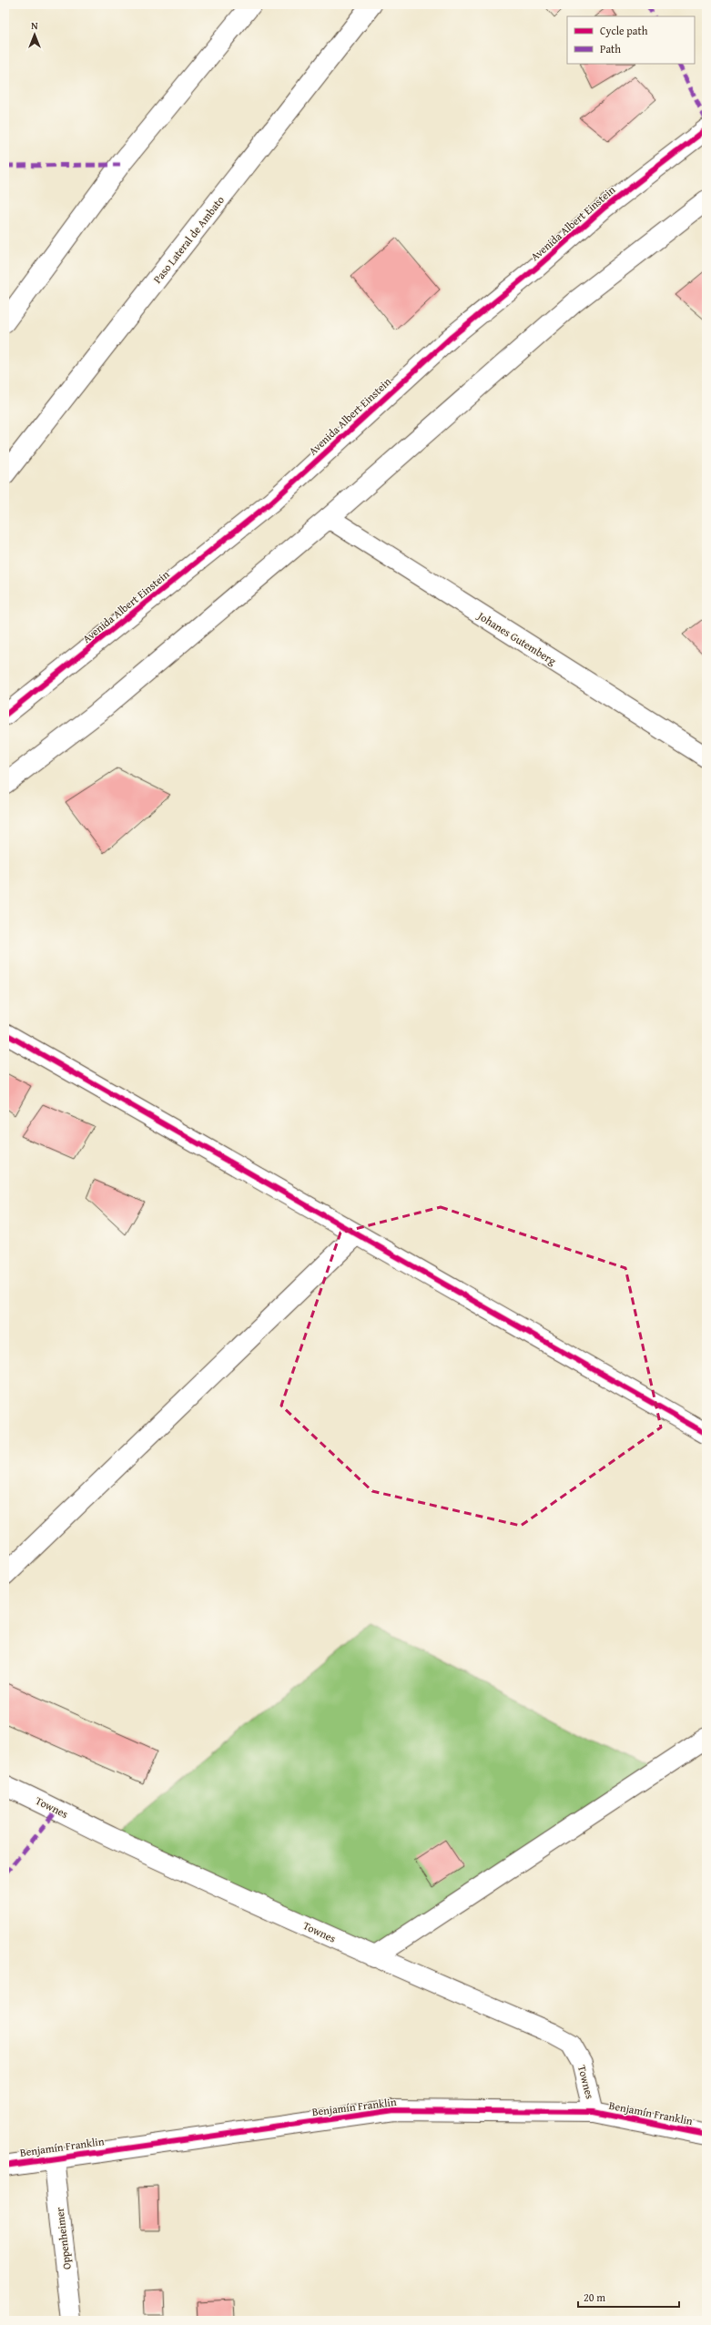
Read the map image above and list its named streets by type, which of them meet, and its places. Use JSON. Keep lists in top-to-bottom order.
{
  "streets": {
    "main road": [
      "Avenida Albert Einstein",
      "Paso Lateral de Ambato",
      "Johanes Gutemberg",
      "Townes",
      "Benjamín Franklin",
      "Oppenheimer"
    ]
  },
  "crossings": [
    ["Townes", "Benjamín Franklin"],
    ["Benjamín Franklin", "Oppenheimer"]
  ],
  "legend": ["Cycle path", "Path"],
  "scale_bar": "20 m",
  "north": "top"
}
